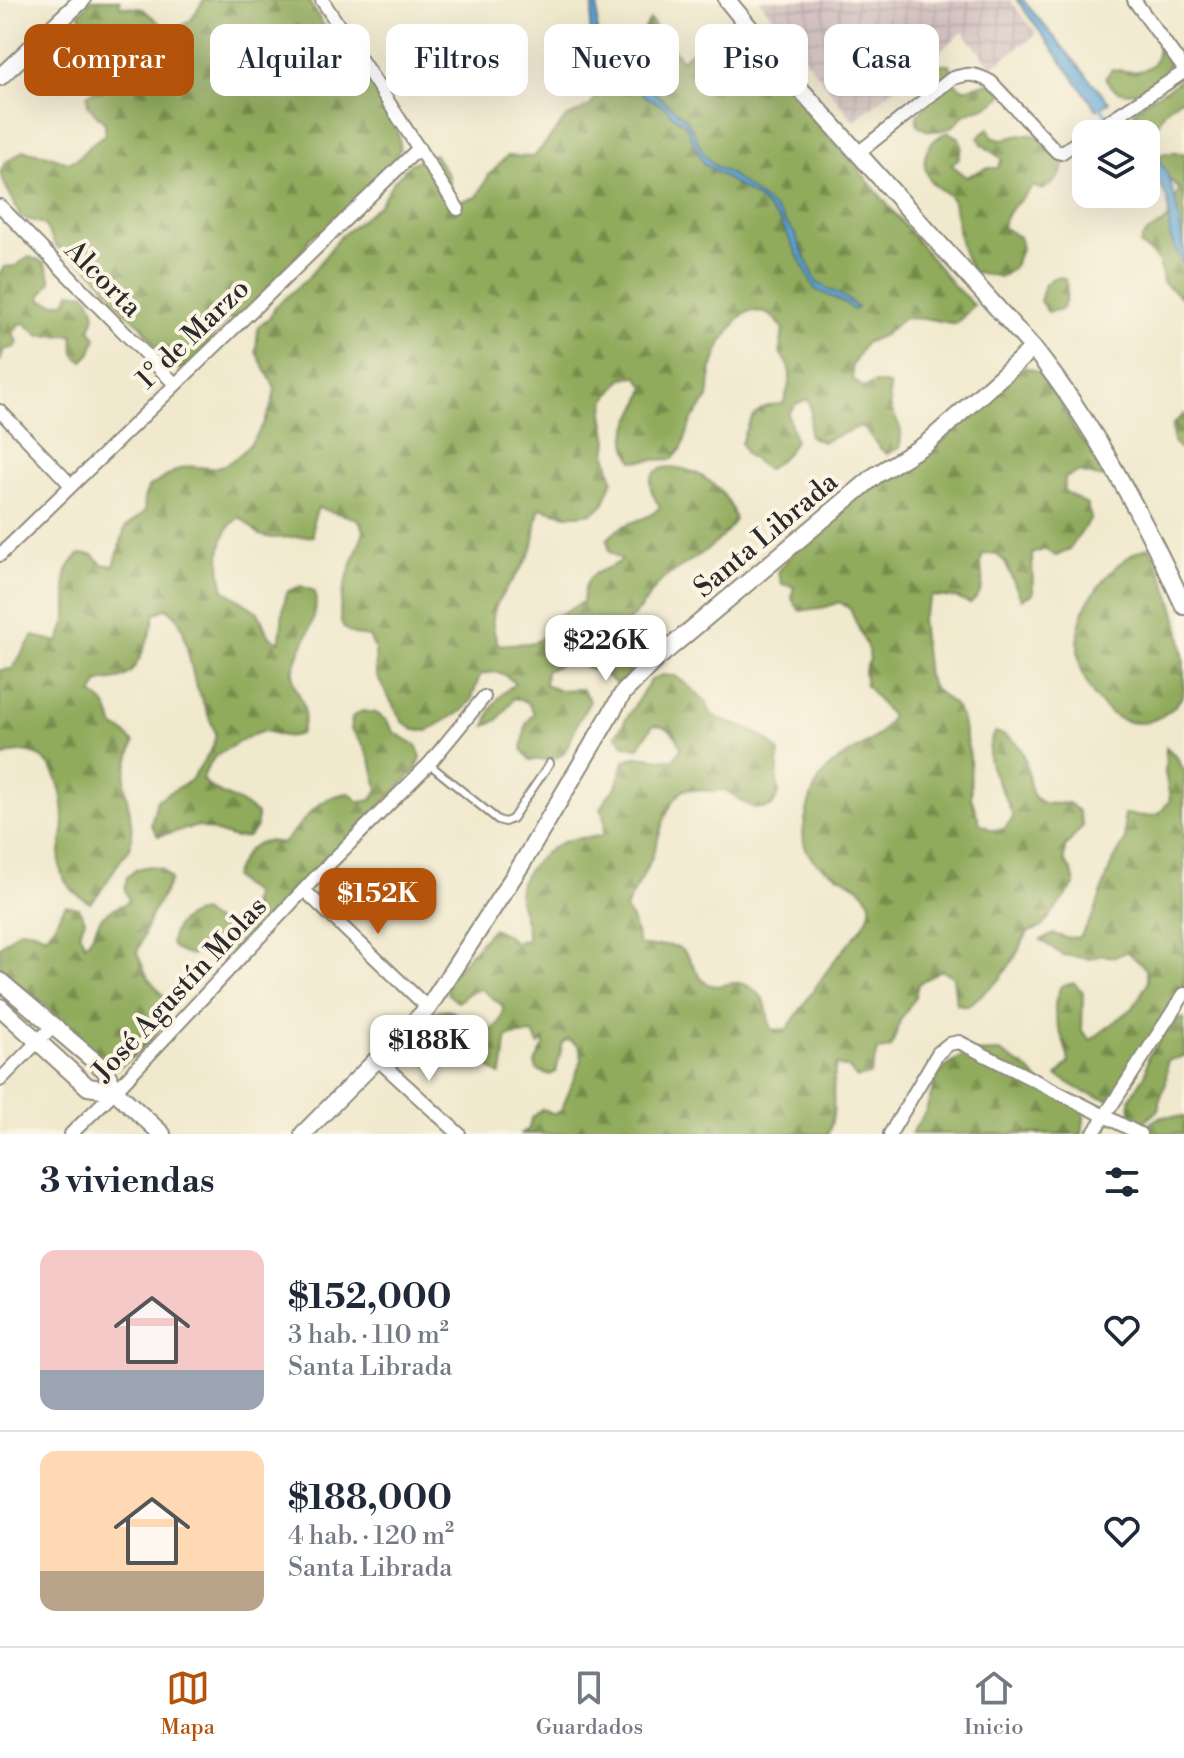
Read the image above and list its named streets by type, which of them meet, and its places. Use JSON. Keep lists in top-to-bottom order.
{
  "streets": {
    "street": [
      "Alcorta",
      "1° de Marzo",
      "Santa Librada",
      "José Agustín Molas"
    ]
  },
  "crossings": [
    ["Alcorta", "1° de Marzo"]
  ],
  "page": {
    "chip": [
      "Comprar",
      "Alquilar",
      "Filtros",
      "Nuevo",
      "Piso",
      "Casa"
    ],
    "price": ["$226K", "$152K", "$188K"],
    "heading": "3 viviendas",
    "list": [
      {
        "name": "$152,000",
        "note": "3 hab. · 110 m² · Santa Librada"
      },
      {
        "name": "$188,000",
        "note": "4 hab. · 120 m² · Santa Librada"
      }
    ],
    "tabs": ["Mapa", "Guardados", "Inicio"]
  }
}
